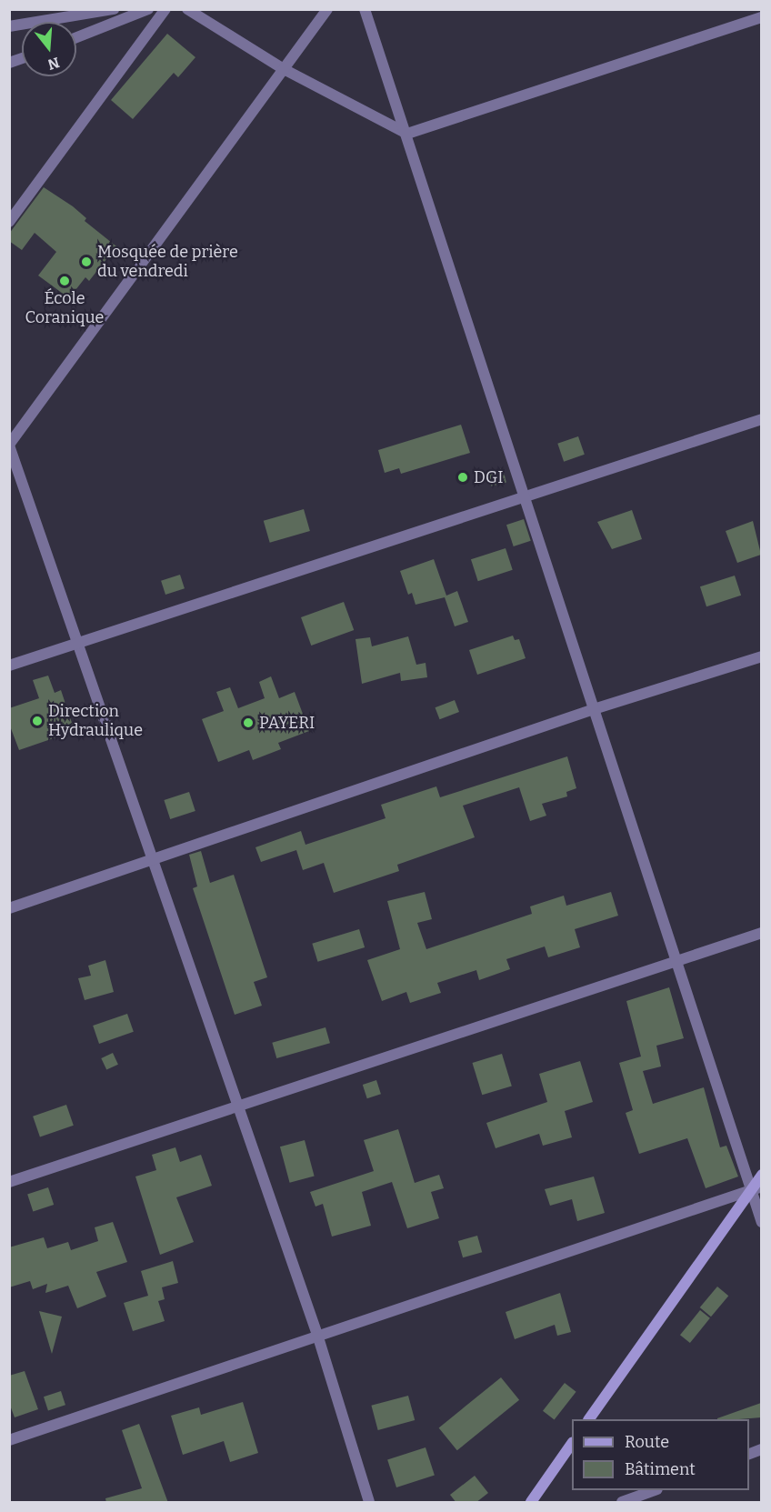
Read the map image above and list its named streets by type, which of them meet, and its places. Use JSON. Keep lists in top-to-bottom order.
{
  "places": [
    "Mosquée de prière du vendredi",
    "École Coranique",
    "DGI",
    "Direction Hydraulique",
    "PAYERI"
  ],
  "legend": ["Route", "Bâtiment"],
  "north": "bottom"
}
